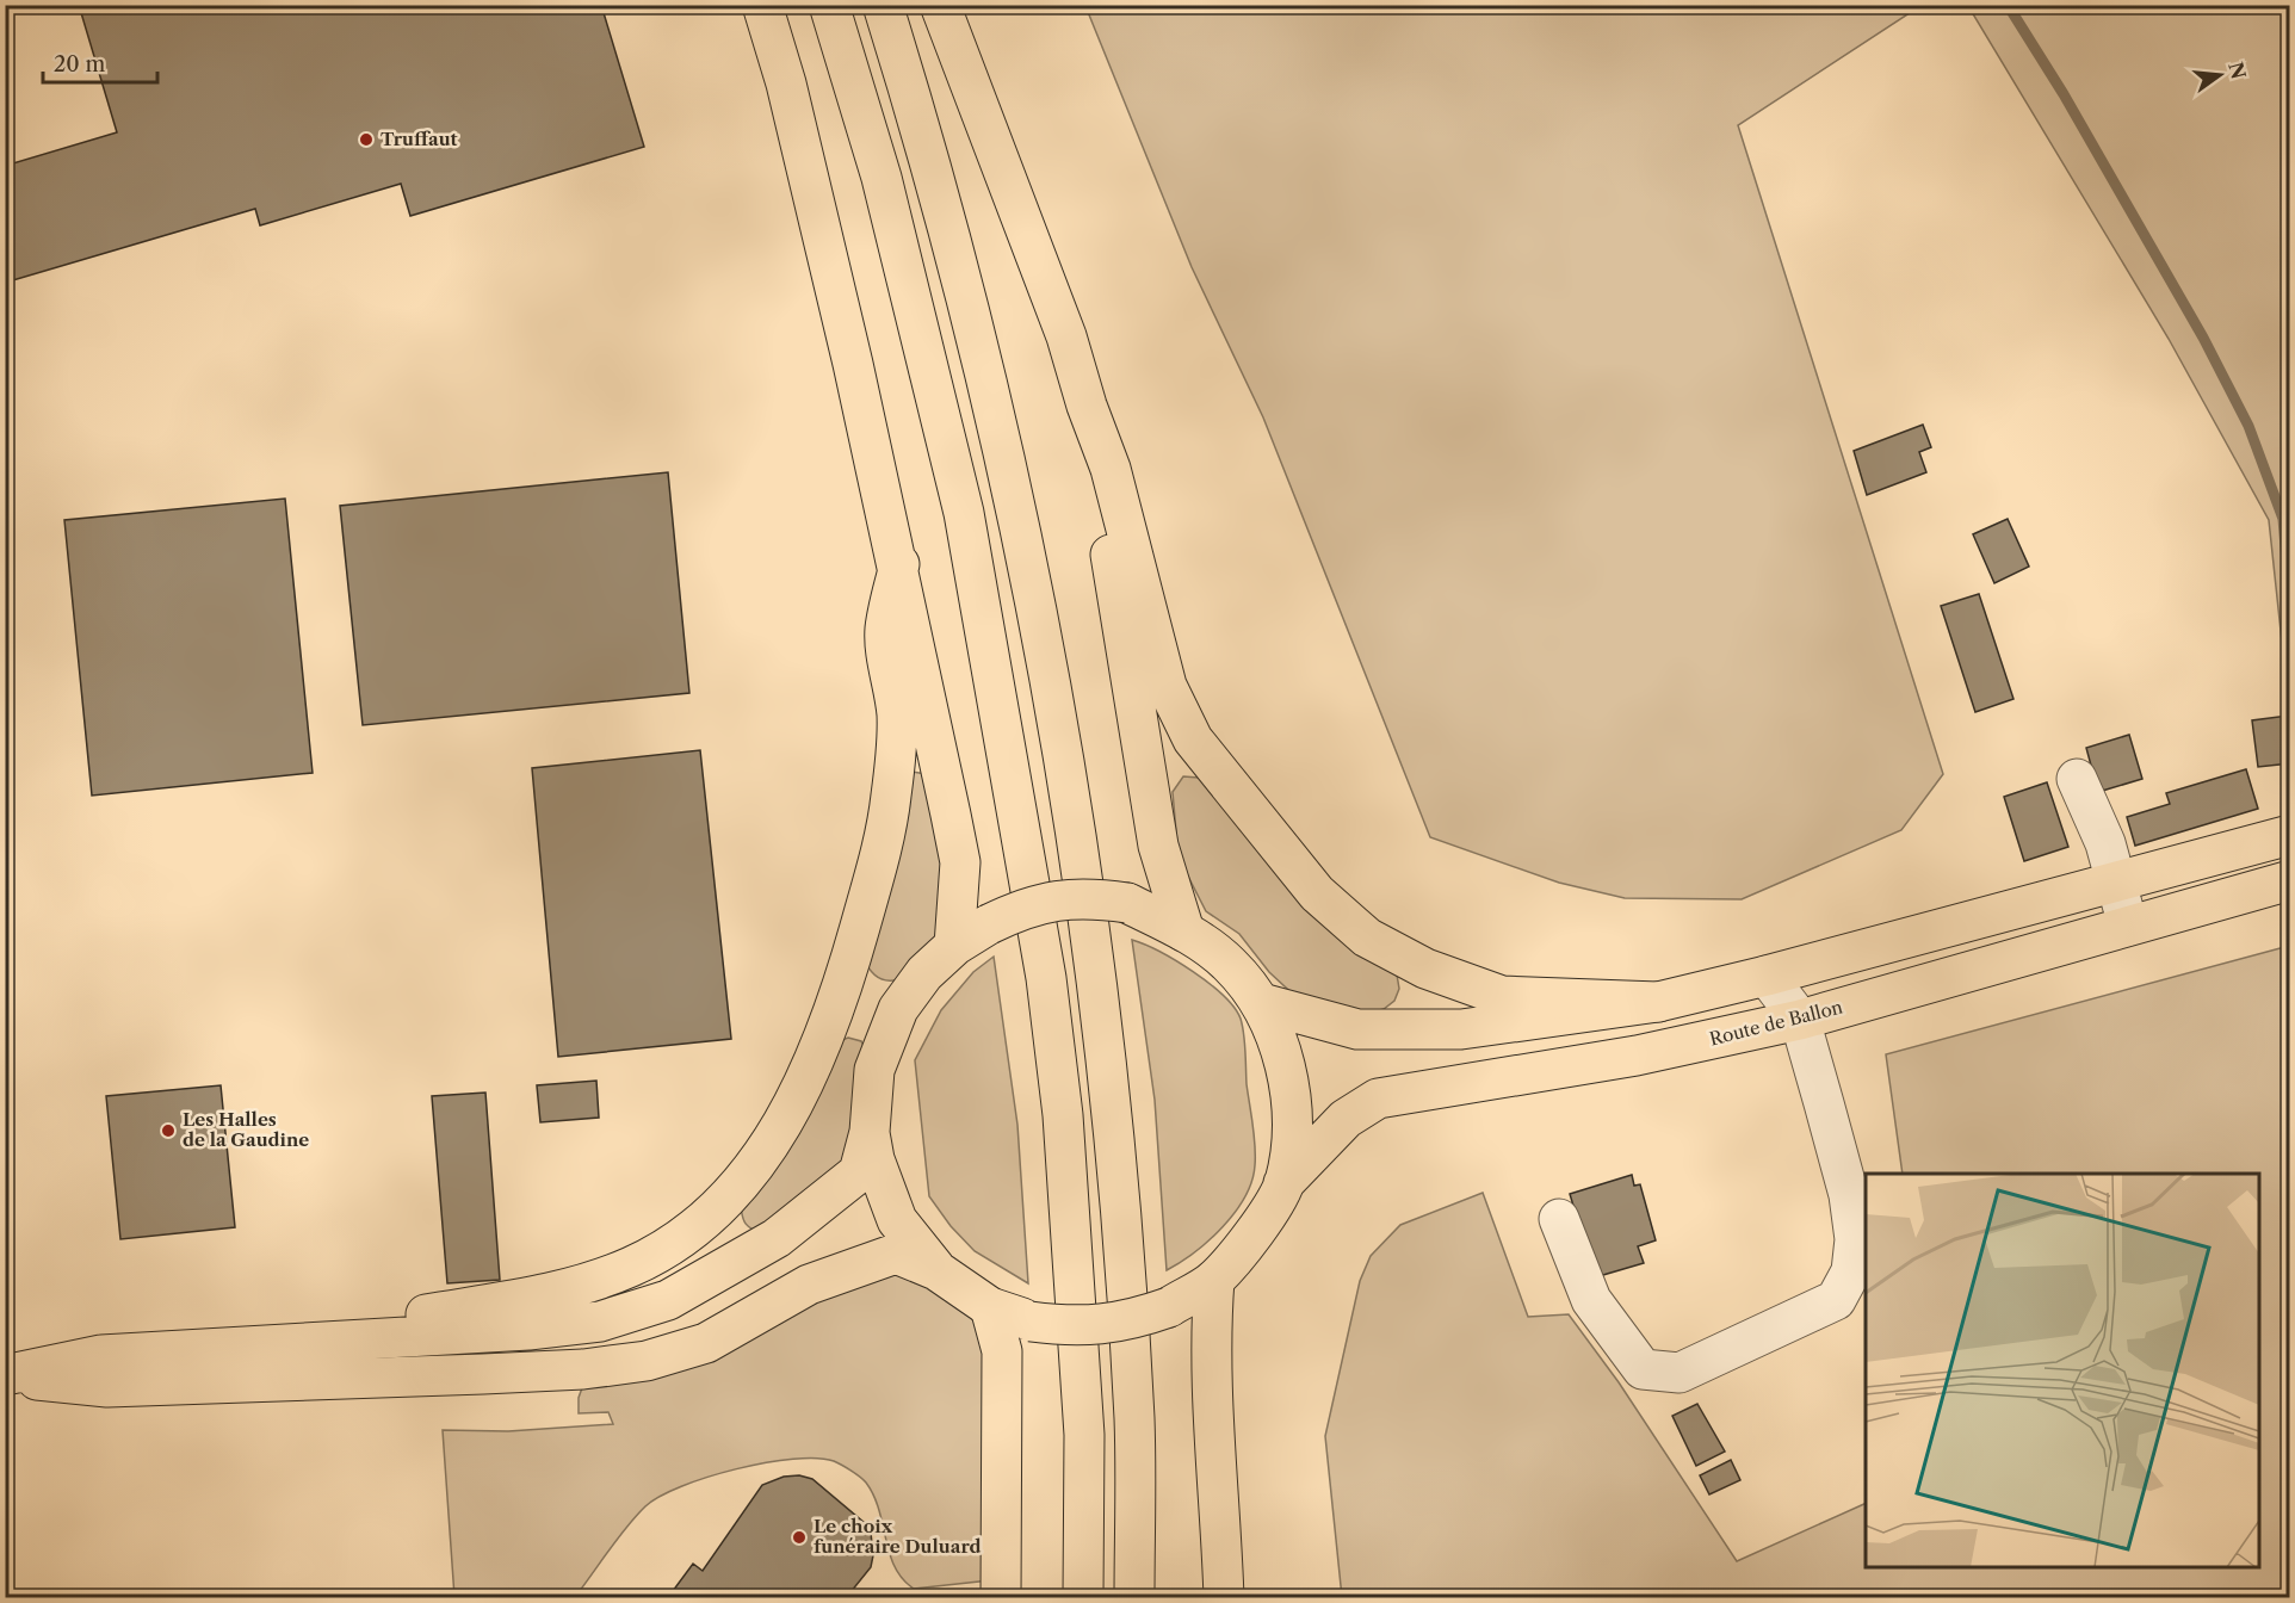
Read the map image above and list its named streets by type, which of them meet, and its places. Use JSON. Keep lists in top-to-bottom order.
{
  "streets": {
    "main road": ["Route de Ballon"]
  },
  "places": ["Truffaut", "Les Halles de la Gaudine", "Le choix funéraire Duluard"],
  "scale_bar": "20 m",
  "north": "right"
}
